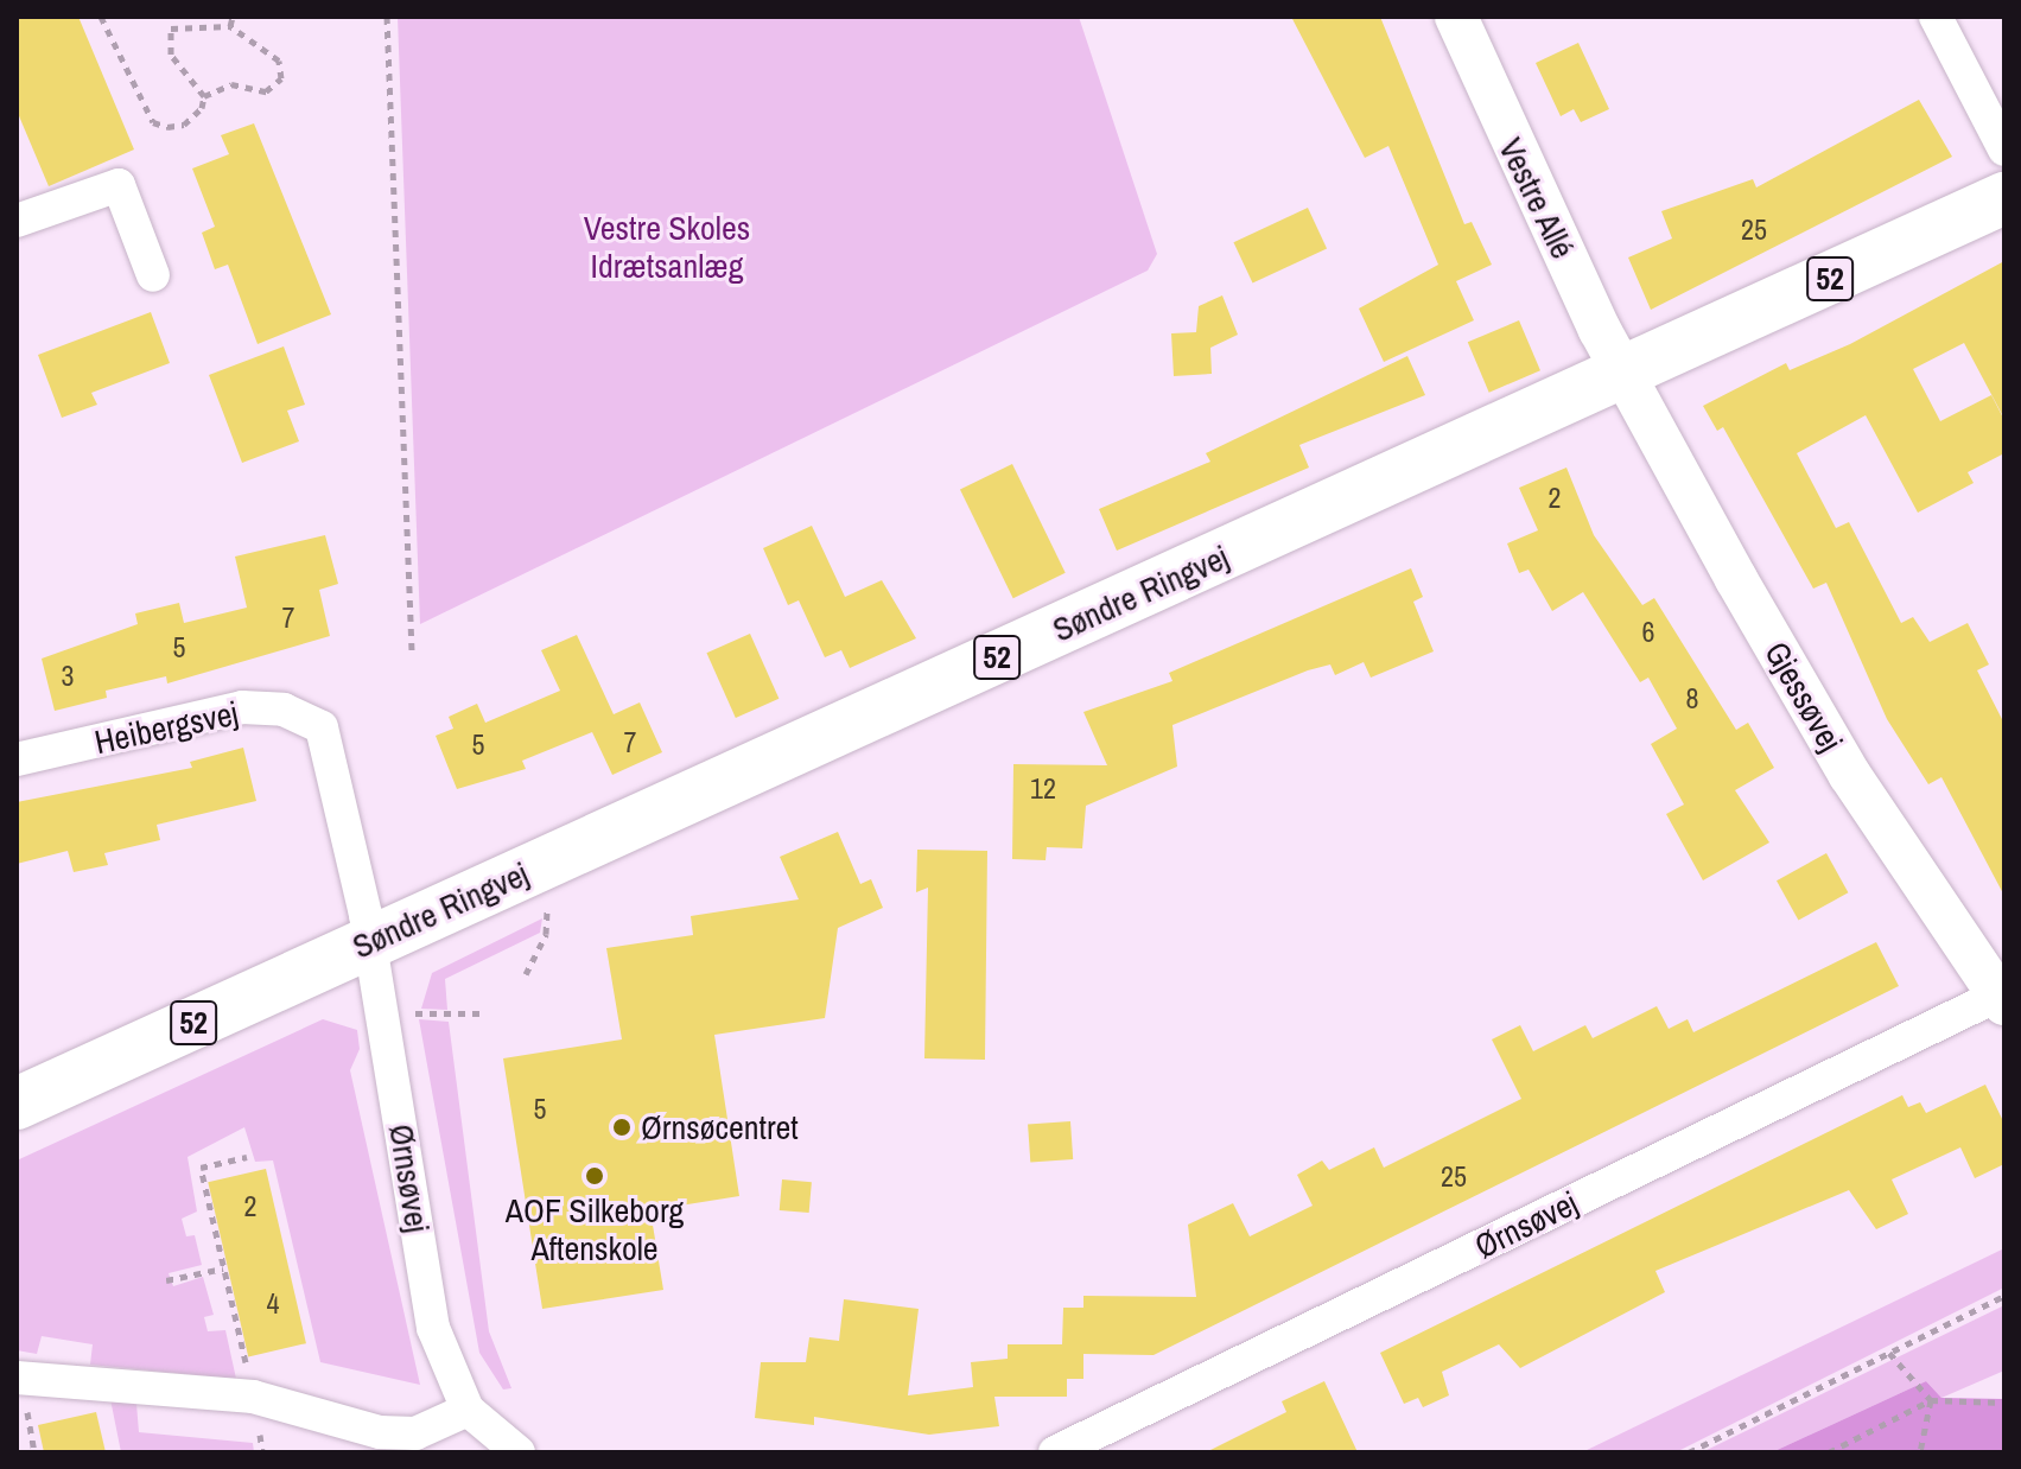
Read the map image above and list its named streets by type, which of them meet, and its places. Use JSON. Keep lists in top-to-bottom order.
{
  "streets": {
    "main road": ["52", "Søndre Ringvej"],
    "street": [
      "Vestre Allé",
      "Gjessøvej",
      "Heibergsvej",
      "Ørnsøvej"
    ]
  },
  "crossings": [
    ["Vestre Allé", "Søndre Ringvej"],
    ["Vestre Allé", "Gjessøvej"],
    ["Søndre Ringvej", "Gjessøvej"],
    ["Søndre Ringvej", "Heibergsvej"],
    ["Søndre Ringvej", "Ørnsøvej"],
    ["Gjessøvej", "Ørnsøvej"],
    ["Heibergsvej", "Ørnsøvej"]
  ],
  "parks": ["Vestre Skoles Idrætsanlæg"],
  "places": ["Ørnsøcentret", "AOF Silkeborg Aftenskole"],
  "house_numbers": [
    "25",
    "2",
    "7",
    "6",
    "5",
    "3",
    "8",
    "7",
    "5",
    "12",
    "5",
    "25",
    "2",
    "4"
  ]
}
